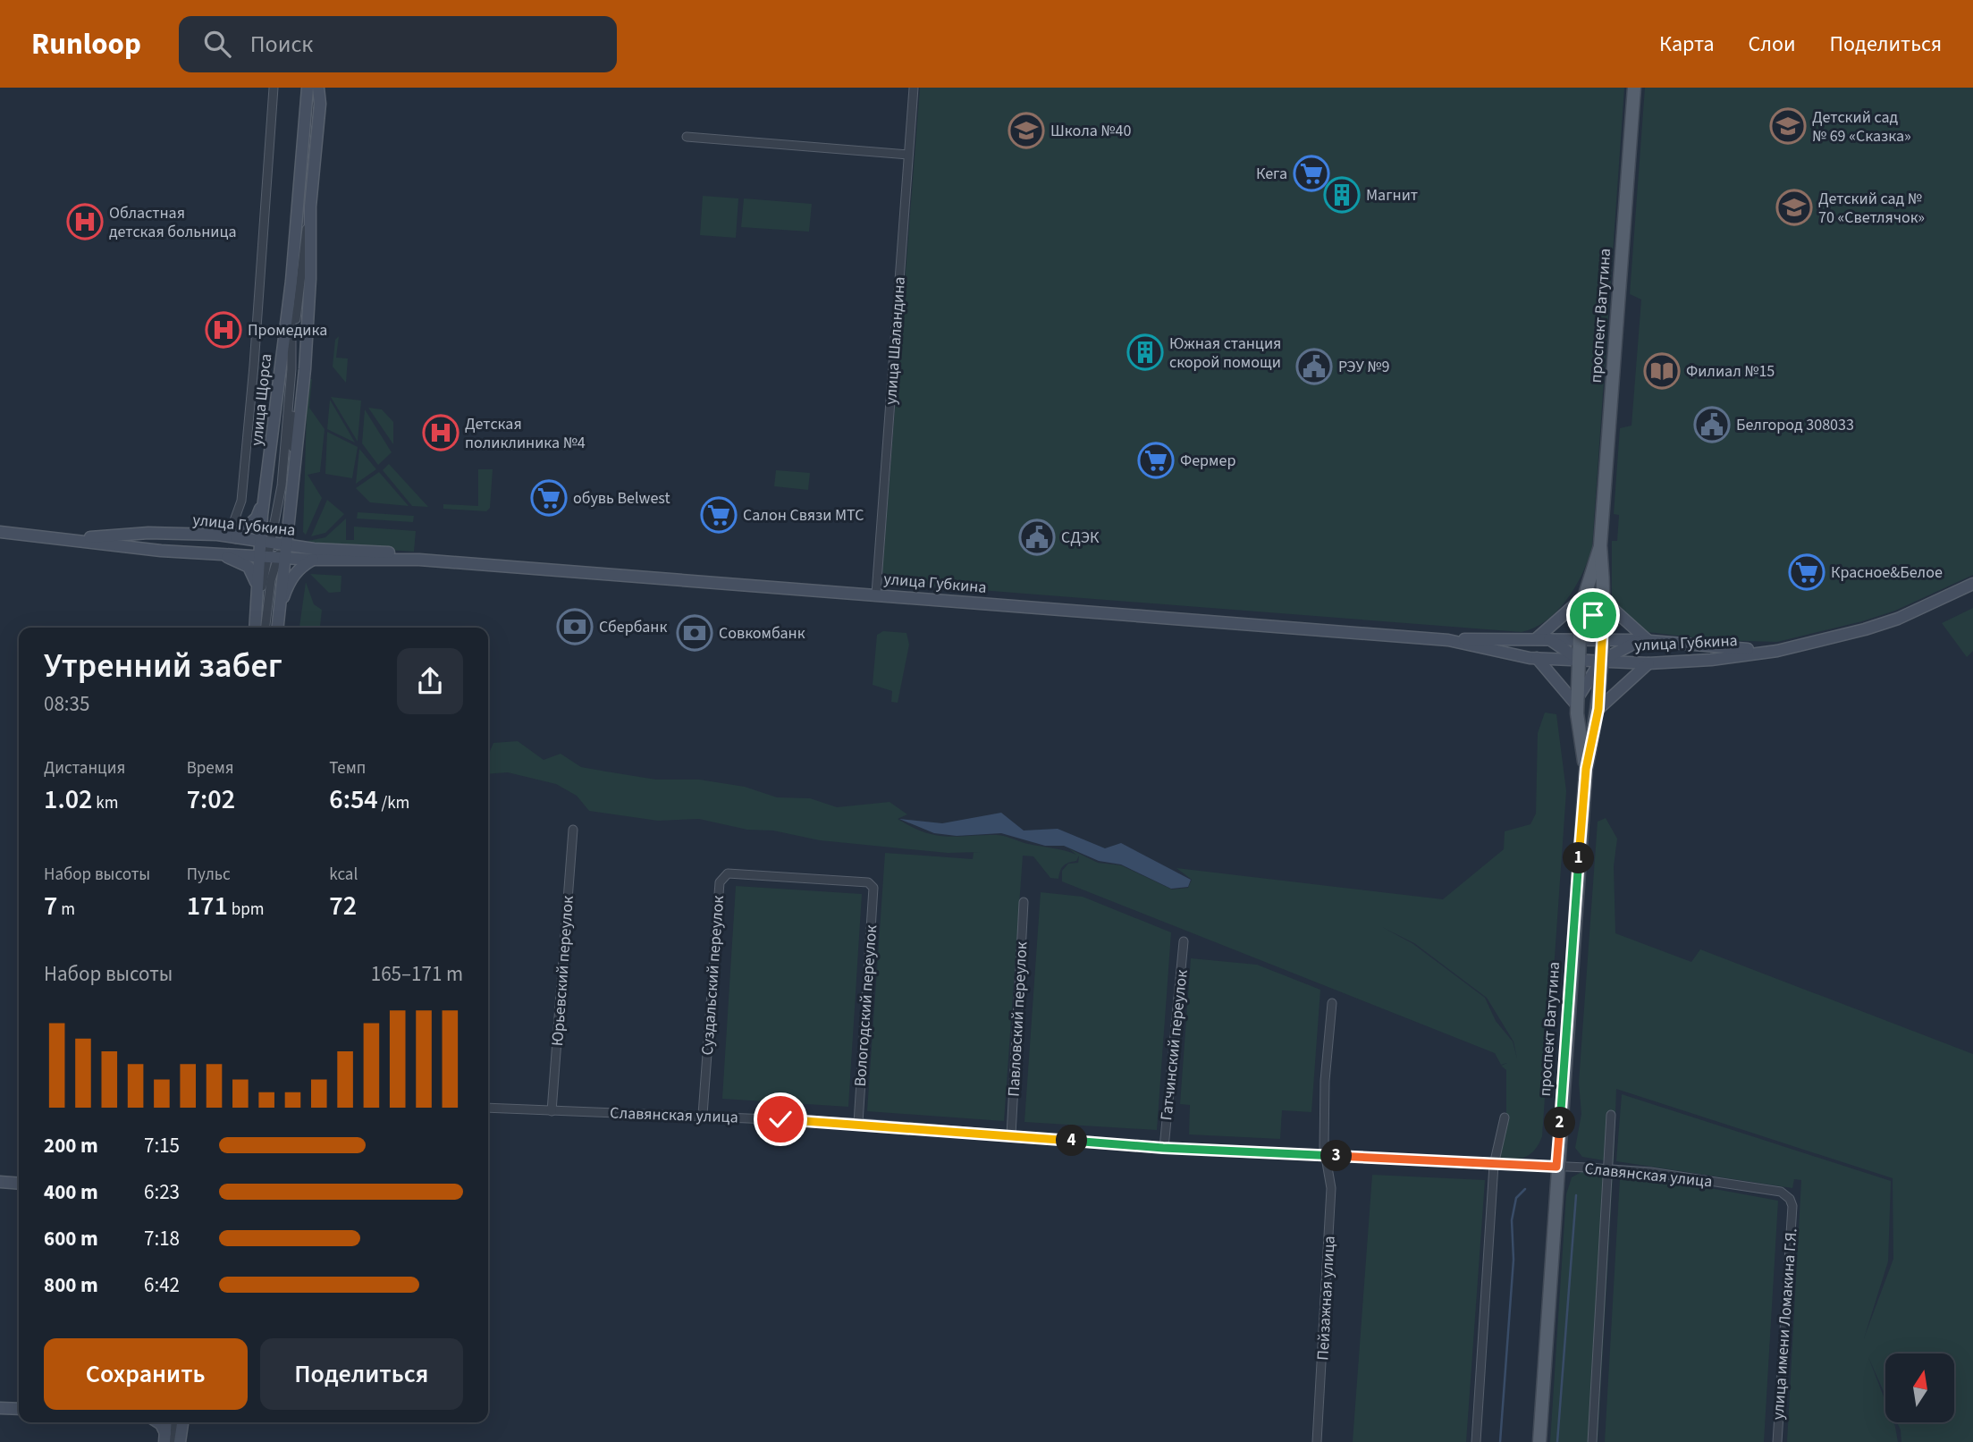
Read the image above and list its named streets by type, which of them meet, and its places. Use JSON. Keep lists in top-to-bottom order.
{
  "streets": {
    "main road": ["проспект Ватутина", "улица Щорса", "улица Губкина"],
    "street": [
      "улица Шаландина",
      "Юрьевский переулок",
      "Суздальский переулок",
      "Вологодский переулок",
      "Павловский переулок",
      "Гатчинский переулок",
      "Славянская улица",
      "Пейзажная улица",
      "улица имени Ломакина Г.Я."
    ]
  },
  "crossings": [
    ["проспект Ватутина", "улица Губкина"],
    ["проспект Ватутина", "Славянская улица"],
    ["улица Шаландина", "улица Губкина"],
    ["улица Щорса", "улица Губкина"],
    ["Юрьевский переулок", "Славянская улица"],
    ["Суздальский переулок", "Вологодский переулок"],
    ["Суздальский переулок", "Славянская улица"],
    ["Вологодский переулок", "Славянская улица"],
    ["Павловский переулок", "Славянская улица"],
    ["Гатчинский переулок", "Славянская улица"],
    ["Славянская улица", "Пейзажная улица"],
    ["Славянская улица", "улица имени Ломакина Г.Я."]
  ],
  "places": {
    "school or university": ["Детский сад № 69 «Сказка»", "Школа №40", "Детский сад № 70 «Светлячок»"],
    "supermarket": [
      "Кега",
      "Фермер",
      "обувь Belwest",
      "Салон Связи МТС",
      "Красное&Белое"
    ],
    "building": ["Магнит", "Южная станция скорой помощи"],
    "hospital": ["Областная детская больница", "Промедика", "Детская поликлиника №4"],
    "public building": ["РЭУ №9", "Белгород 308033", "СДЭК"],
    "library": ["Филиал №15"],
    "bank": ["Сбербанк", "Совкомбанк"]
  },
  "north": "top",
  "page": {
    "header": "Runloop",
    "search": "Поиск",
    "nav": ["Карта", "Слои", "Поделиться"],
    "heading": ["Утренний забег", "08:35"],
    "stats": [
      ["Дистанция", "1.02 km"],
      ["Время", "7:02"],
      ["Темп", "6:54 /km"],
      ["Набор высоты", "7 m"],
      ["Пульс", "171 bpm"],
      ["kcal", "72"]
    ],
    "pins": [
      "1",
      "2",
      "4",
      "3"
    ],
    "chart": ["Набор высоты", "165–171 m"],
    "list": [
      {
        "name": "200 m",
        "note": "7:15"
      },
      {
        "name": "400 m",
        "note": "6:23"
      },
      {
        "name": "600 m",
        "note": "7:18"
      },
      {
        "name": "800 m",
        "note": "6:42"
      }
    ],
    "buttons": ["Сохранить", "Поделиться"]
  }
}
